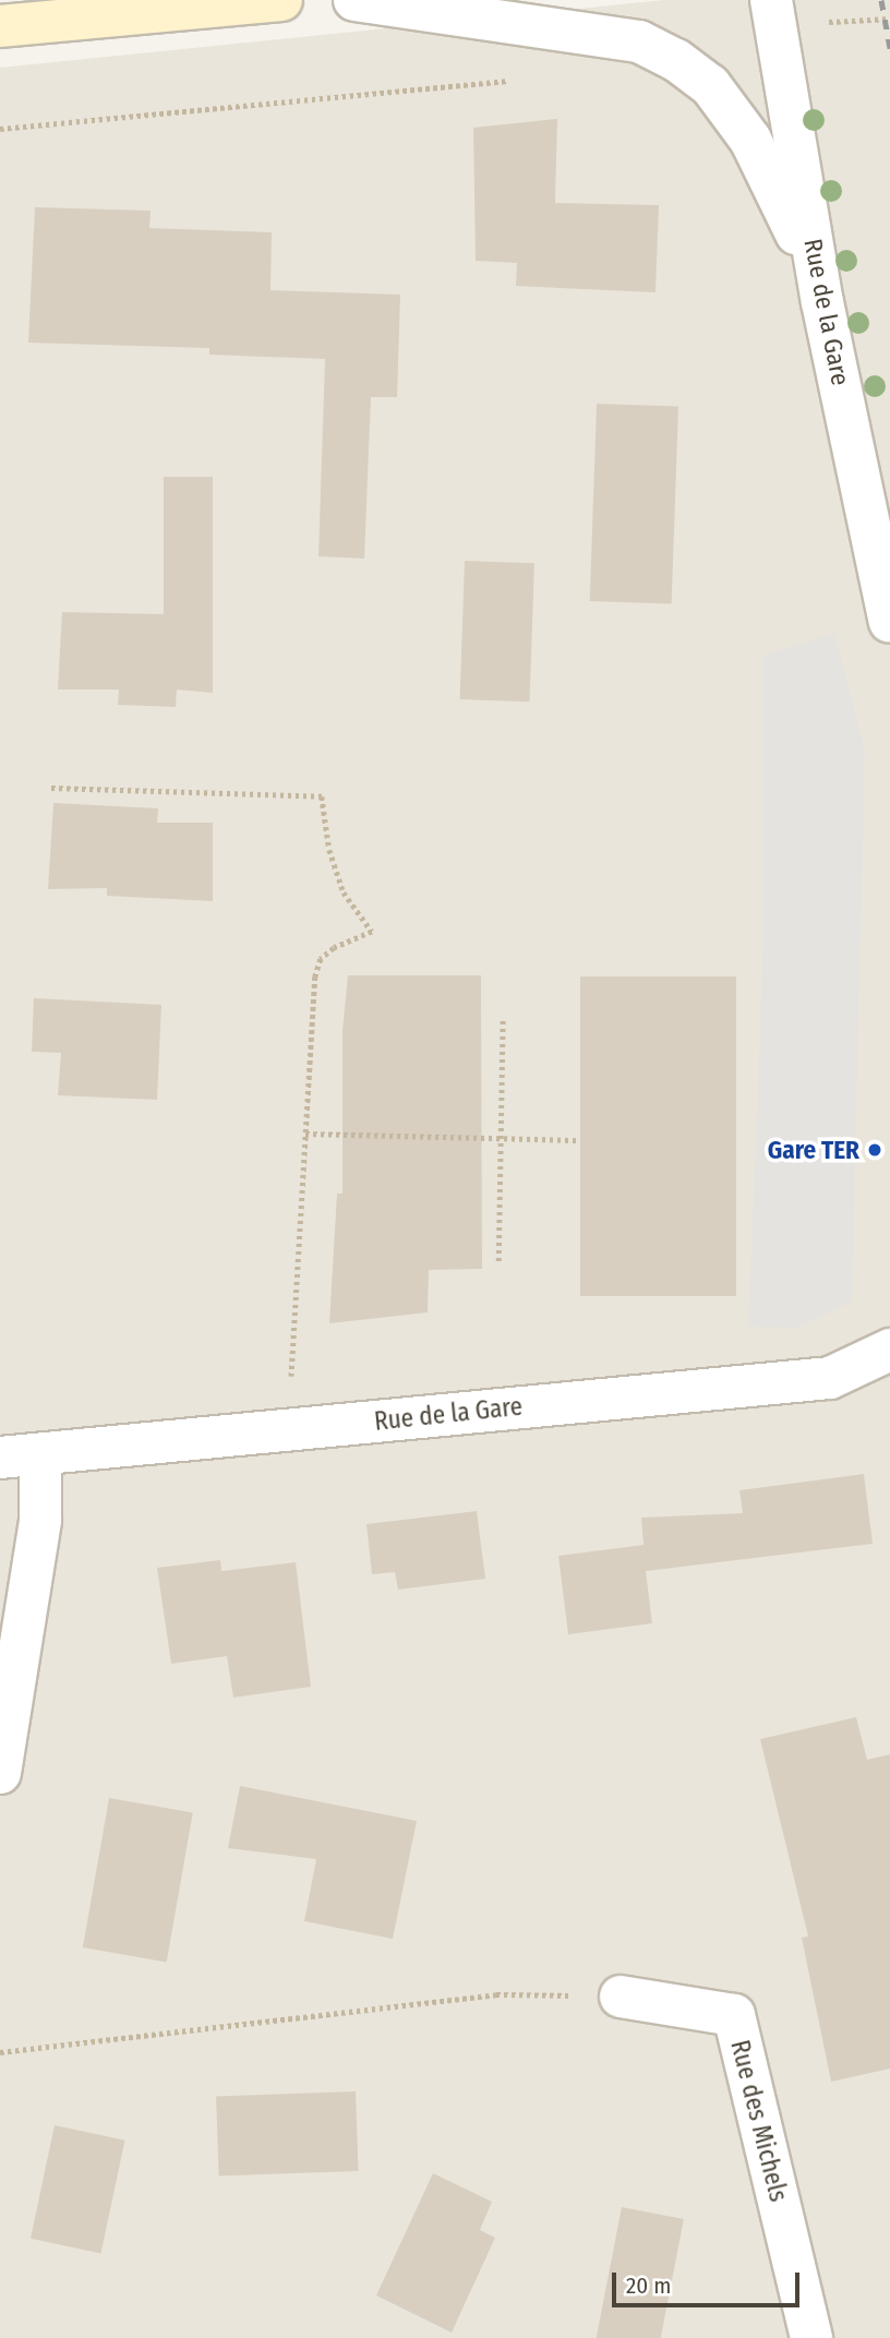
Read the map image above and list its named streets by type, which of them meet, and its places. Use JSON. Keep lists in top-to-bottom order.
{
  "streets": {
    "street": ["Rue de la Gare", "Rue des Michels"]
  },
  "places": ["Gare TER"],
  "scale_bar": "20 m"
}
